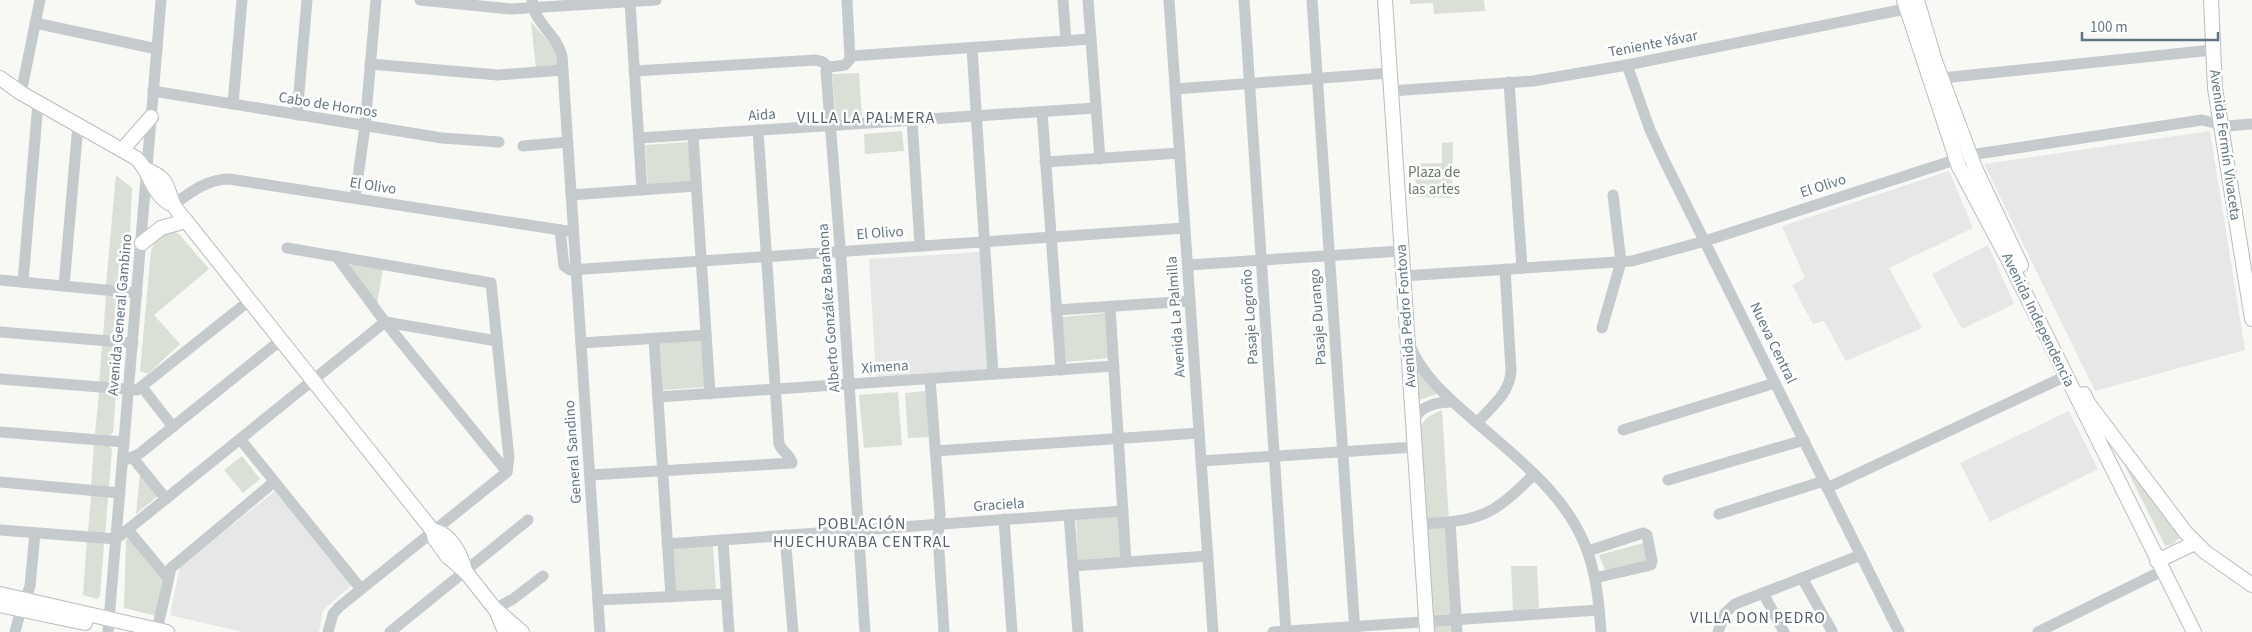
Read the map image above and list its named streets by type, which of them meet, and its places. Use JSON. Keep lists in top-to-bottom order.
{
  "streets": {
    "main road": ["Avenida Fermín Vivaceta", "Avenida Pedro Fontova", "Avenida Independencia"],
    "street": [
      "Teniente Yávar",
      "Cabo de Hornos",
      "Aida",
      "El Olivo",
      "Alberto González Barahona",
      "Avenida General Gambino",
      "Avenida La Palmilla",
      "Pasaje Logroño",
      "Pasaje Durango",
      "Nueva Central",
      "Ximena",
      "General Sandino",
      "Graciela"
    ]
  },
  "crossings": [
    ["Teniente Yávar", "Avenida Pedro Fontova"],
    ["Teniente Yávar", "Avenida Independencia"],
    ["Teniente Yávar", "Nueva Central"],
    ["Cabo de Hornos", "Avenida General Gambino"],
    ["Aida", "Alberto González Barahona"],
    ["Avenida Fermín Vivaceta", "El Olivo"],
    ["El Olivo", "Alberto González Barahona"],
    ["El Olivo", "Avenida Pedro Fontova"],
    ["El Olivo", "Avenida La Palmilla"],
    ["El Olivo", "Avenida Independencia"],
    ["El Olivo", "Nueva Central"],
    ["El Olivo", "General Sandino"],
    ["Alberto González Barahona", "Ximena"],
    ["Alberto González Barahona", "Graciela"]
  ],
  "districts": ["VILLA LA PALMERA", "POBLACIÓN HUECHURABA CENTRAL", "VILLA DON PEDRO"],
  "parks": ["Plaza de las artes"],
  "scale_bar": "100 m"
}
